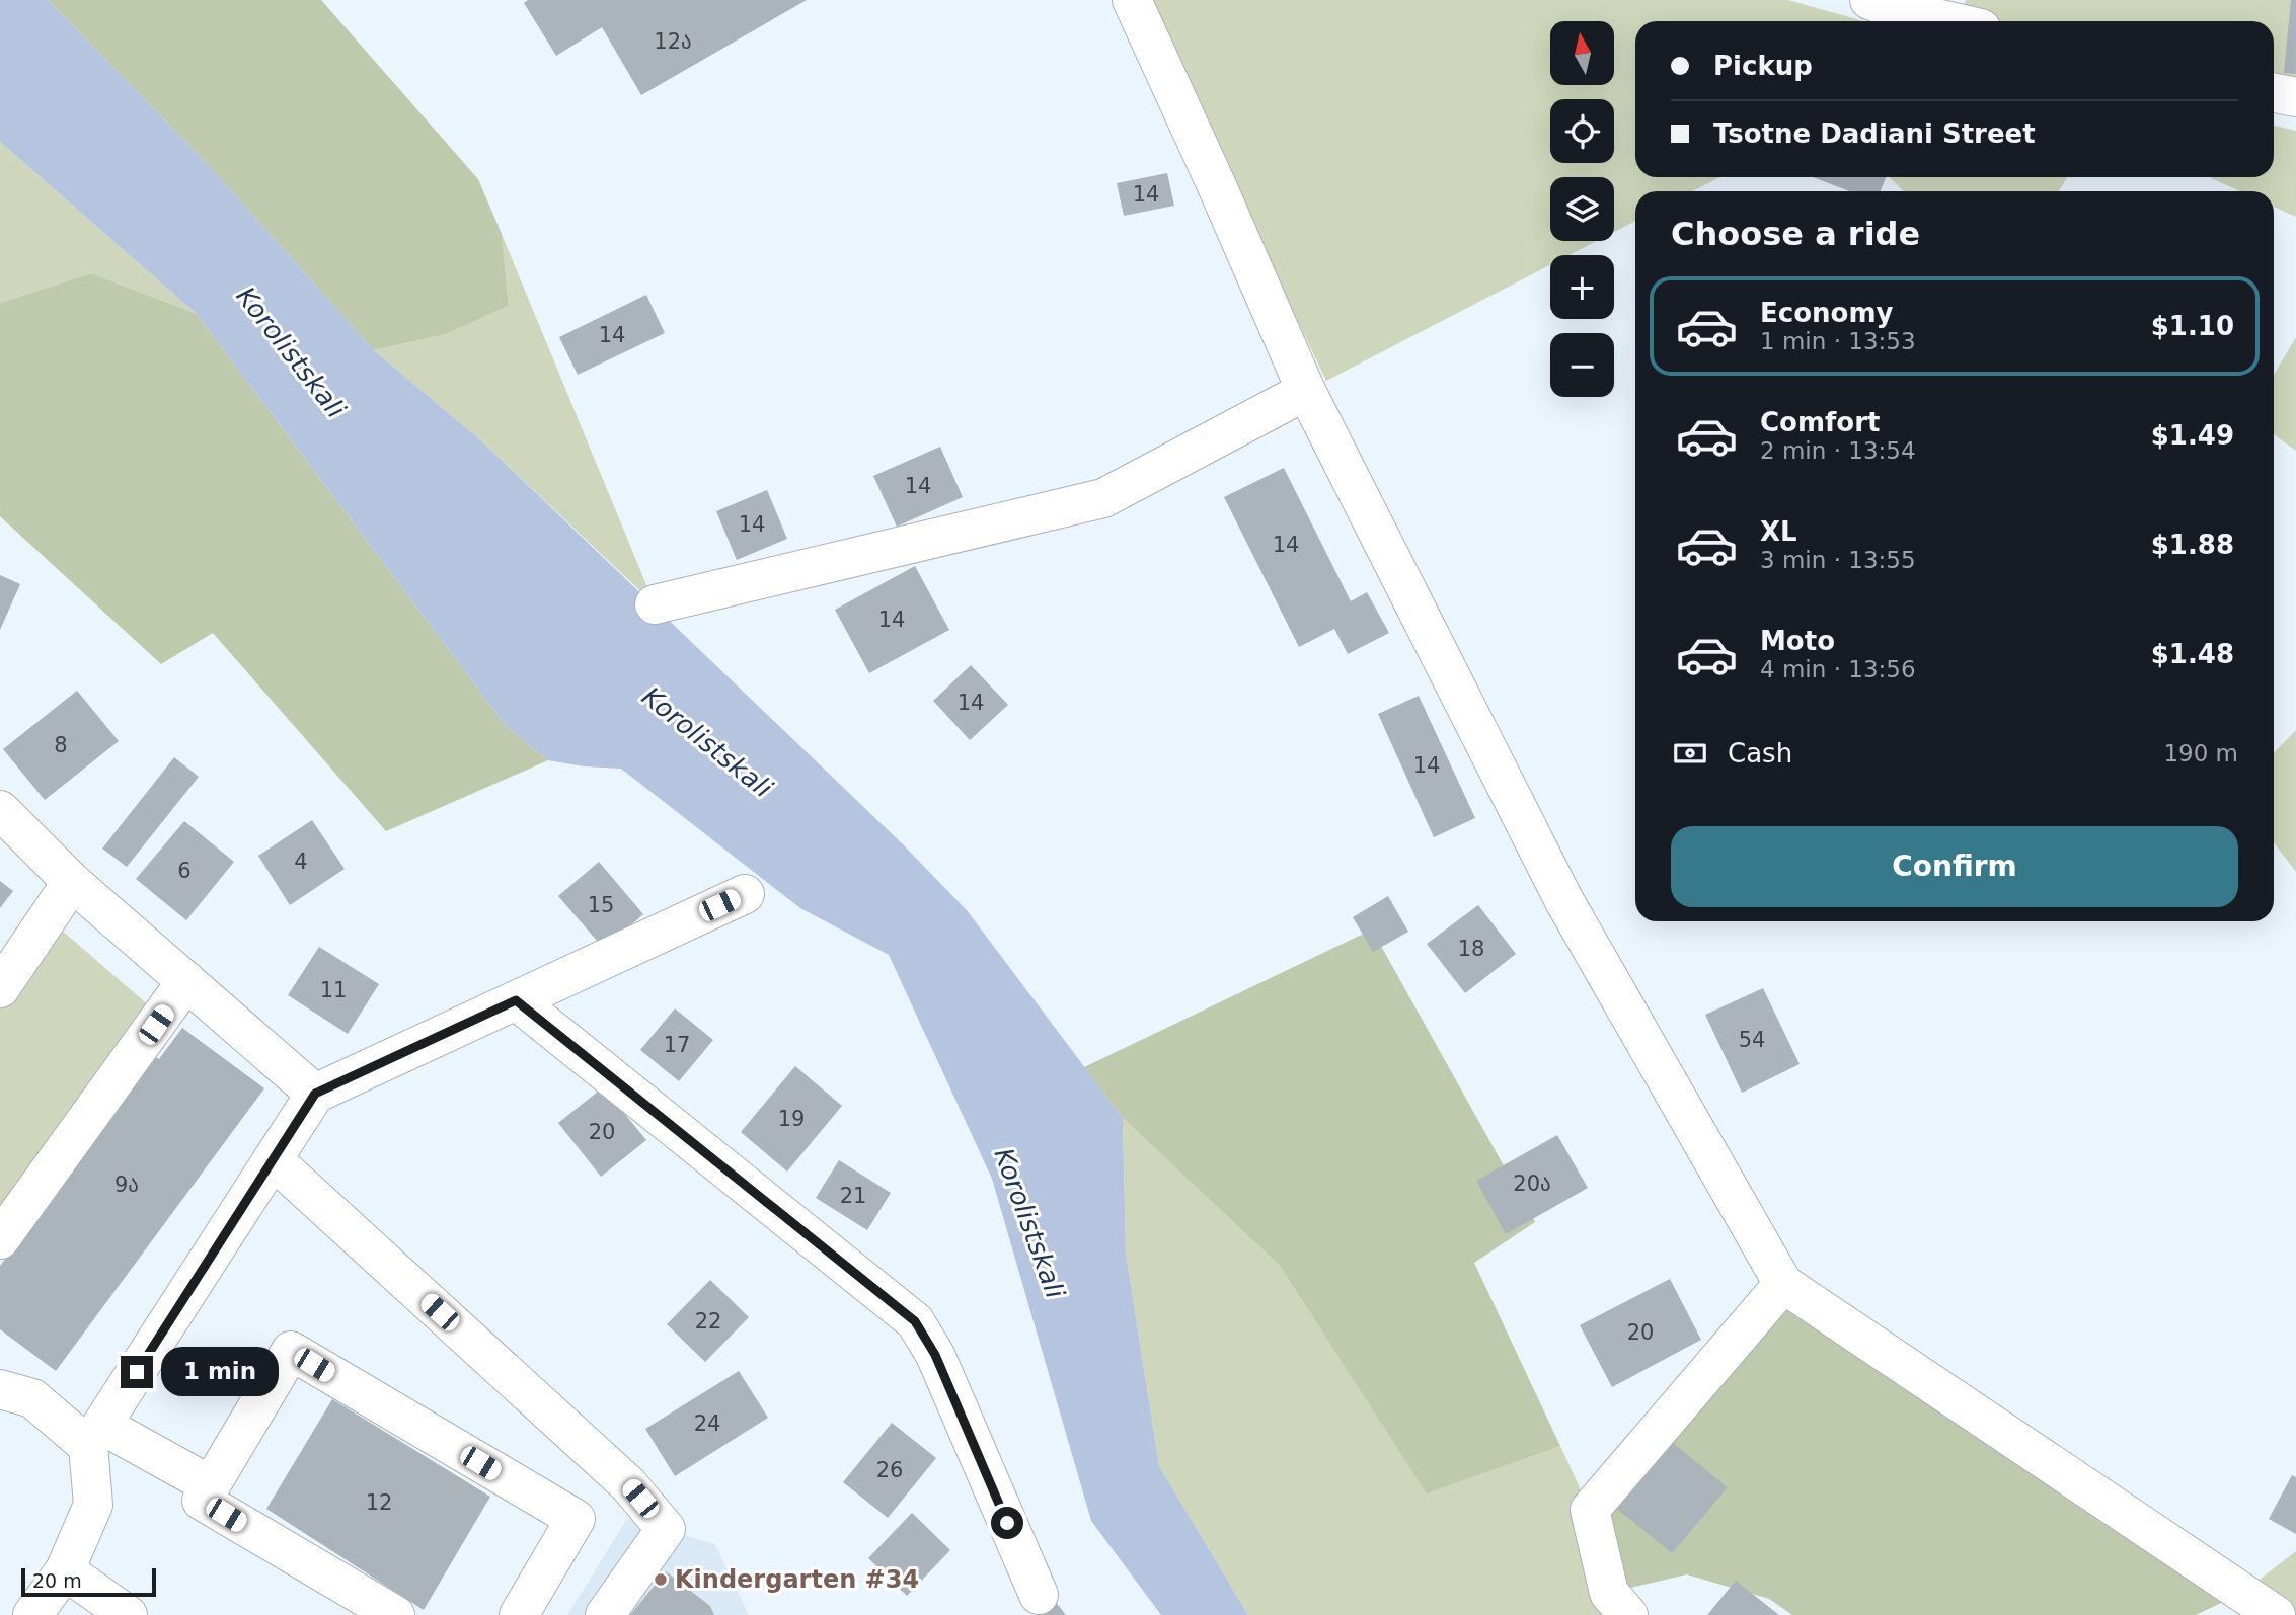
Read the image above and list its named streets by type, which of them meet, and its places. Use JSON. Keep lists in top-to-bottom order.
{
  "water": ["Korolistskali"],
  "places": ["Kindergarten #34"],
  "house_numbers": [
    "12ა",
    "14",
    "14",
    "14",
    "14",
    "14",
    "14",
    "14",
    "8",
    "14",
    "4",
    "6",
    "15",
    "18",
    "11",
    "54",
    "17",
    "19",
    "20",
    "20ა",
    "9ა",
    "21",
    "22",
    "20",
    "24",
    "26",
    "12"
  ],
  "scale_bar": "20 m",
  "north": "top",
  "page": {
    "map_buttons": ["+", "−"],
    "banner": ["Pickup", "Tsotne Dadiani Street"],
    "heading": "Choose a ride",
    "list": [
      {
        "name": "Economy",
        "note": "1 min · 13:53",
        "value": "$1.10"
      },
      {
        "name": "Comfort",
        "note": "2 min · 13:54",
        "value": "$1.49"
      },
      {
        "name": "XL",
        "note": "3 min · 13:55",
        "value": "$1.88"
      },
      {
        "name": "Moto",
        "note": "4 min · 13:56",
        "value": "$1.48"
      }
    ],
    "pay": ["Cash", "190 m"],
    "buttons": "Confirm",
    "bubble": "1 min",
    "scale": "20 m"
  }
}
